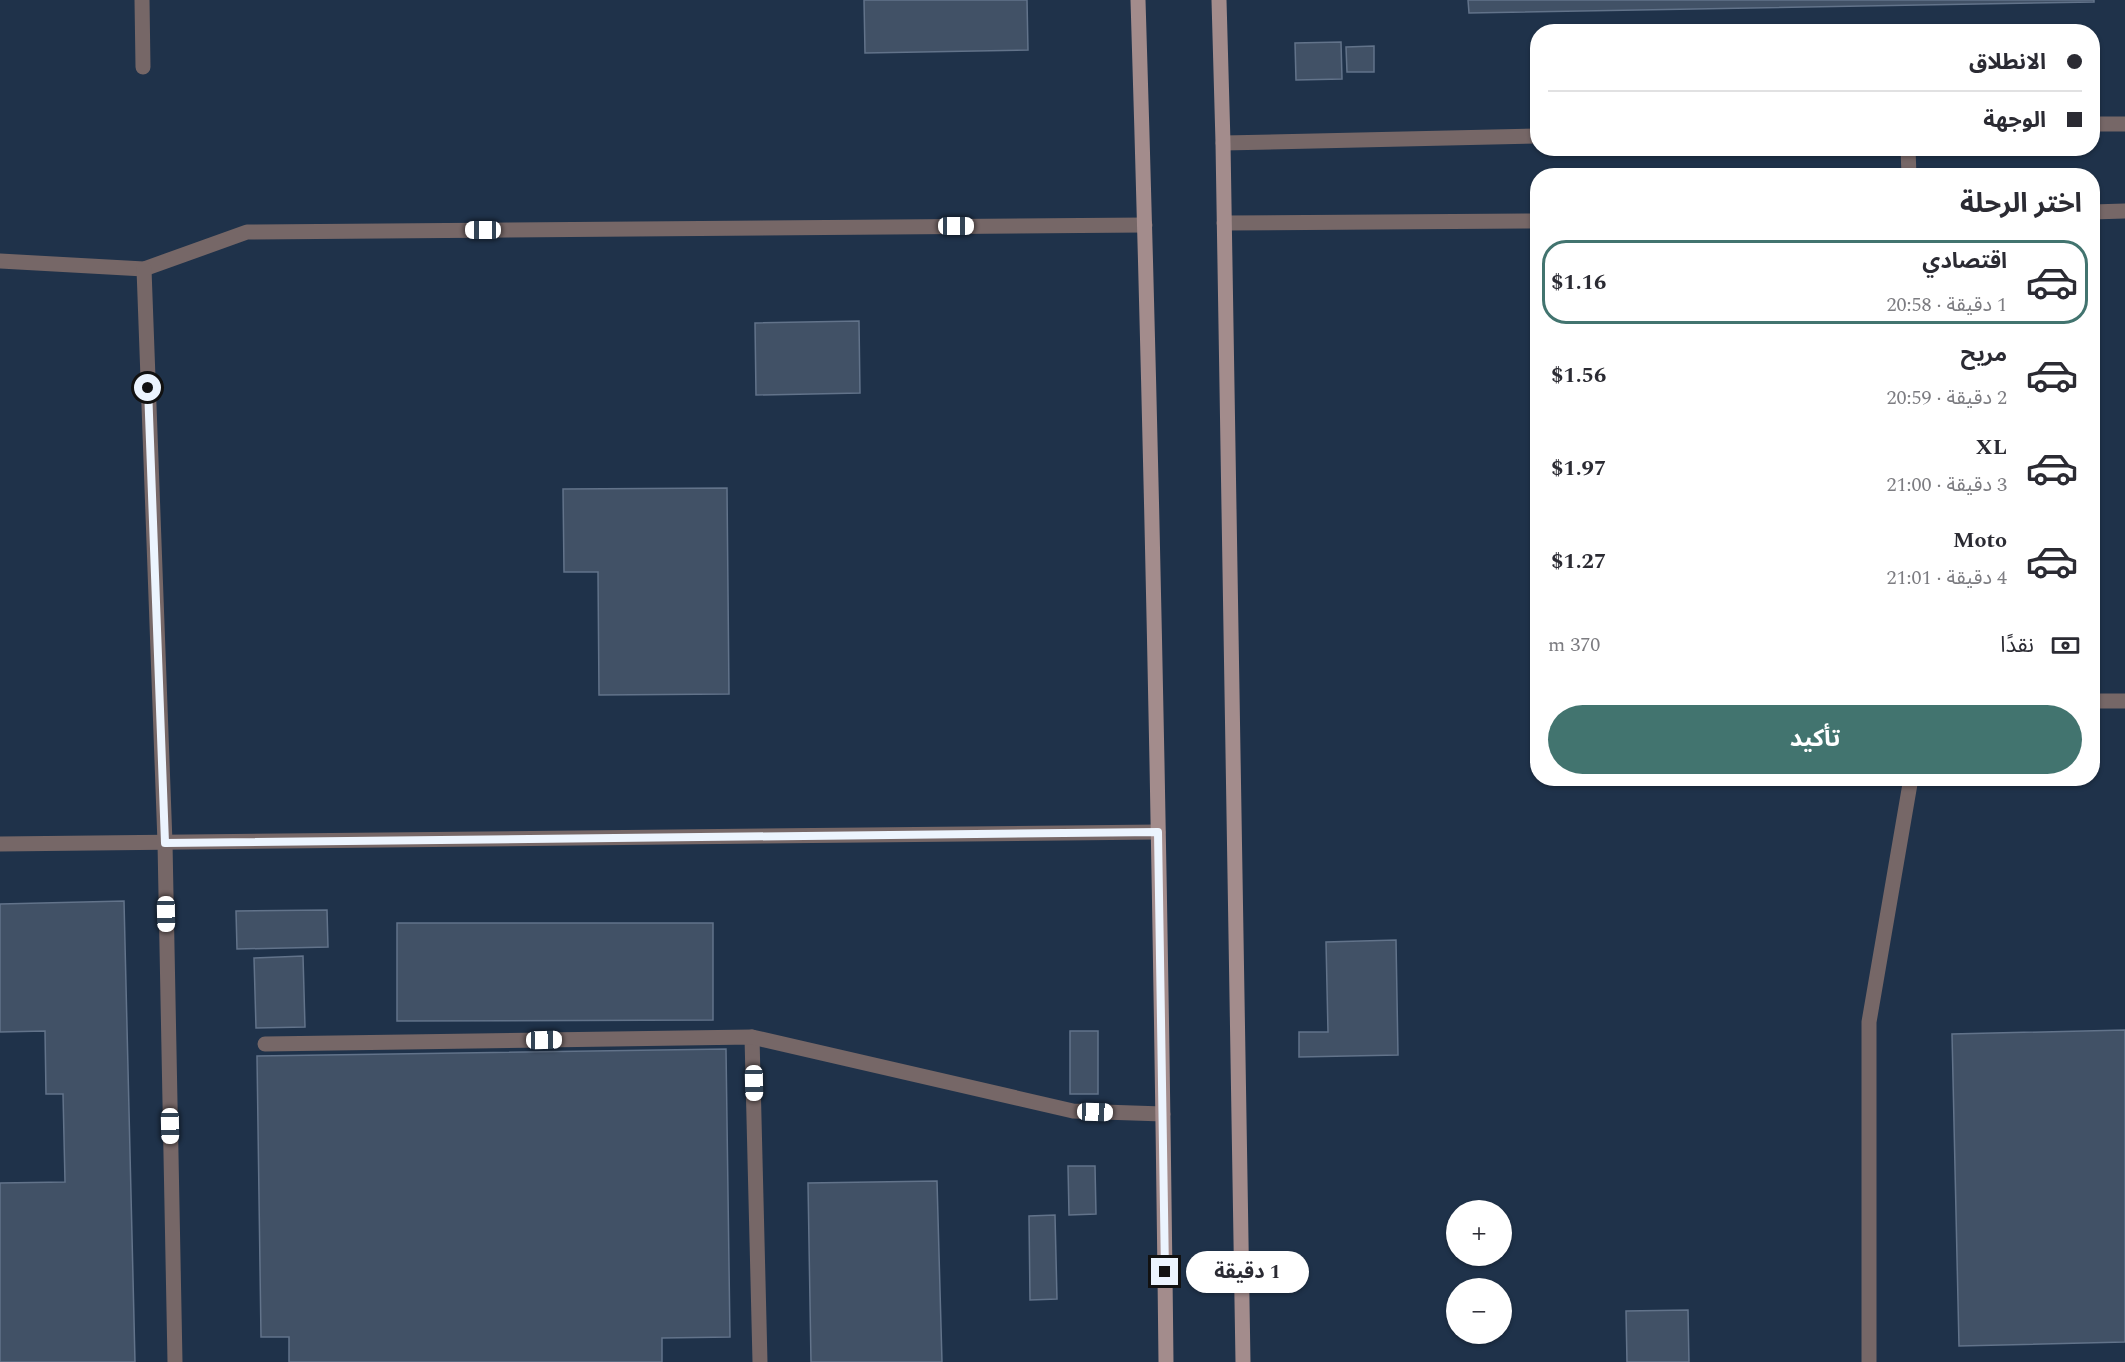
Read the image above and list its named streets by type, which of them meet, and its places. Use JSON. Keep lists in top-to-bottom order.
{
  "page": {
    "banner": ["الانطلاق", "الوجهة"],
    "heading": "اختر الرحلة",
    "list": [
      {
        "name": "اقتصادي",
        "note": "1 دقيقة · 20:58",
        "value": "$1.16"
      },
      {
        "name": "مريح",
        "note": "2 دقيقة · 20:59",
        "value": "$1.56"
      },
      {
        "name": "XL",
        "note": "3 دقيقة · 21:00",
        "value": "$1.97"
      },
      {
        "name": "Moto",
        "note": "4 دقيقة · 21:01",
        "value": "$1.27"
      }
    ],
    "pay": ["نقدًا", "370 m"],
    "buttons": "تأكيد",
    "map_buttons": ["+", "−"],
    "bubble": "1 دقيقة"
  }
}
